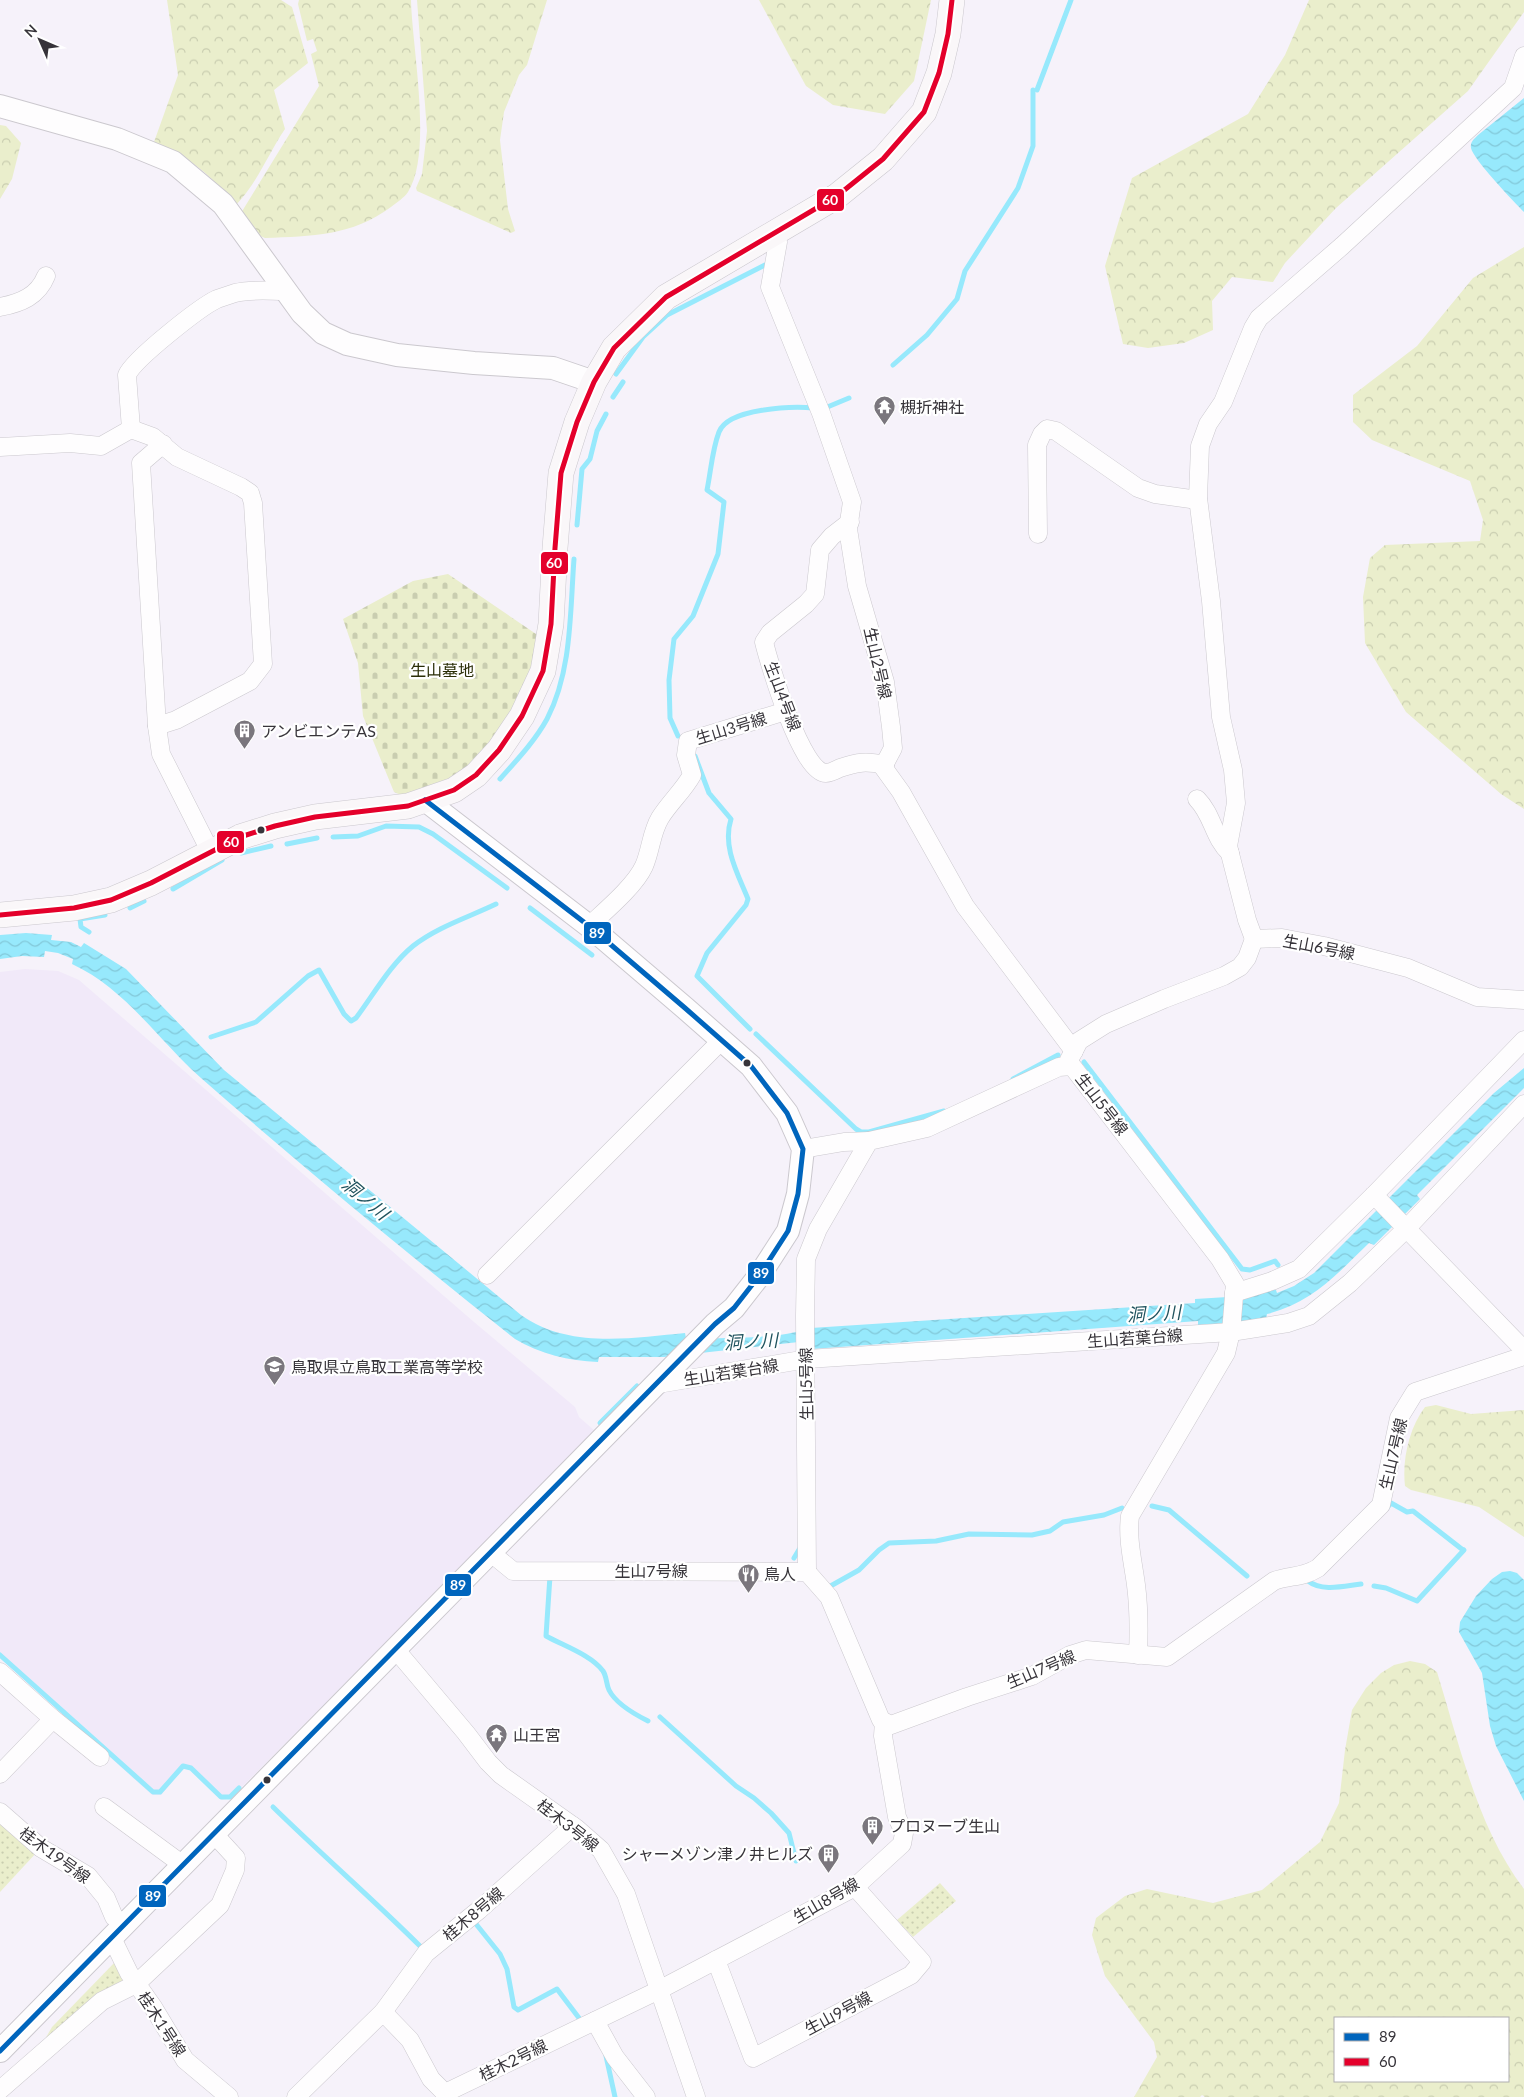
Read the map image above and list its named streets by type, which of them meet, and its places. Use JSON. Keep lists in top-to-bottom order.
{
  "streets": {
    "street": [
      "生山2号線",
      "生山4号線",
      "生山3号線",
      "生山6号線",
      "生山5号線",
      "生山若葉台線",
      "生山7号線",
      "桂木3号線",
      "桂木19号線",
      "生山8号線",
      "桂木8号線",
      "生山9号線",
      "桂木1号線",
      "桂木2号線"
    ]
  },
  "crossings": [
    ["生山2号線", "生山4号線"],
    ["生山4号線", "生山3号線"],
    ["生山5号線", "生山若葉台線"],
    ["生山5号線", "生山7号線"],
    ["生山7号線", "生山8号線"],
    ["桂木3号線", "生山8号線"],
    ["桂木3号線", "桂木8号線"],
    ["桂木3号線", "桂木2号線"],
    ["桂木19号線", "桂木1号線"],
    ["生山8号線", "生山9号線"],
    ["生山8号線", "桂木2号線"],
    ["桂木8号線", "桂木2号線"]
  ],
  "water": ["洞ノ川"],
  "parks": ["生山墓地"],
  "places": {
    "temple": ["槻折神社", "山王宮"],
    "building": ["アンビエンテAS", "プロヌーブ生山", "シャーメゾン津ノ井ヒルズ"],
    "school or university": ["鳥取県立鳥取工業高等学校"],
    "restaurant": ["鳥人"]
  },
  "lines": ["transit line 60", "transit line 89"],
  "legend": ["89", "60"],
  "north": "top left"
}
